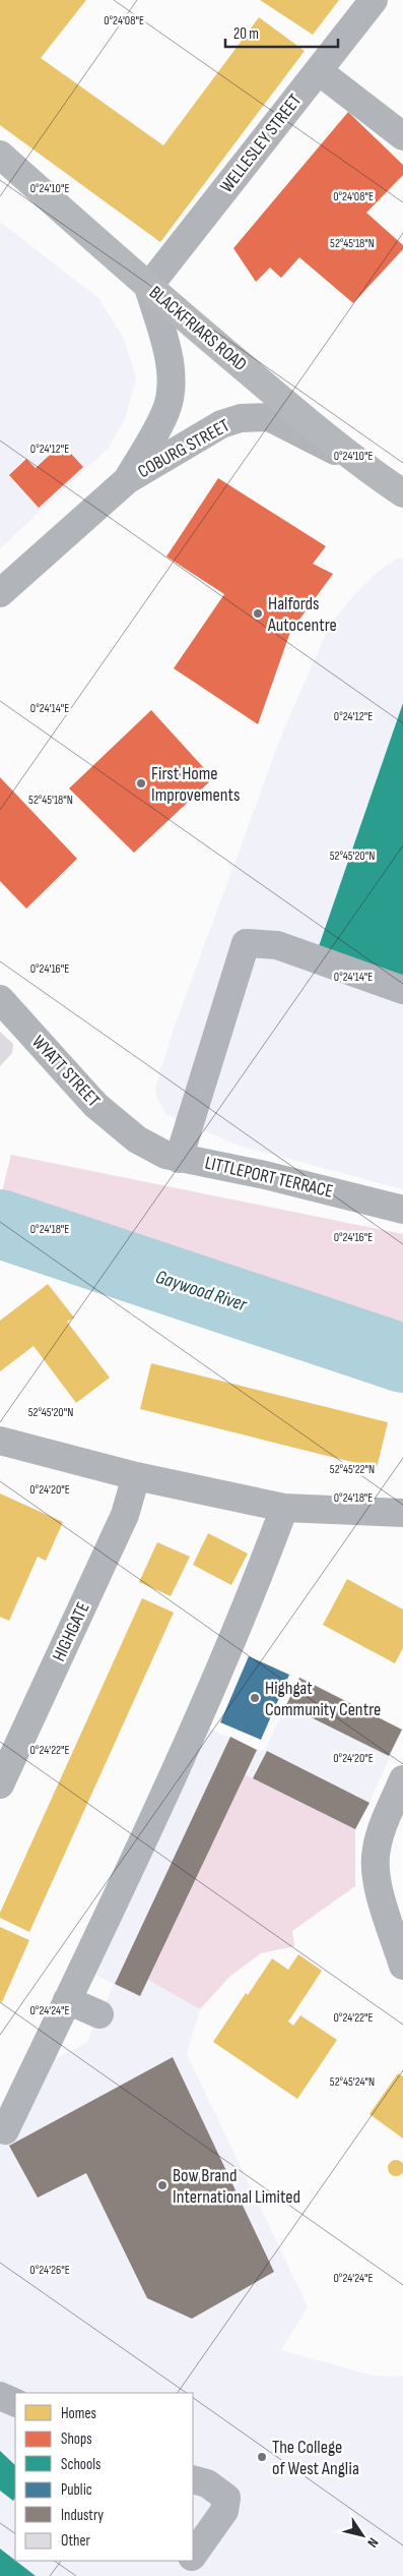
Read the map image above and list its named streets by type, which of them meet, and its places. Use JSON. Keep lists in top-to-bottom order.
{
  "streets": {
    "main road": ["BLACKFRIARS ROAD"],
    "street": [
      "WELLESLEY STREET",
      "COBURG STREET",
      "WYATT STREET",
      "LITTLEPORT TERRACE",
      "HIGHGATE"
    ]
  },
  "crossings": [
    ["WELLESLEY STREET", "BLACKFRIARS ROAD"],
    ["WELLESLEY STREET", "COBURG STREET"],
    ["BLACKFRIARS ROAD", "COBURG STREET"],
    ["WYATT STREET", "LITTLEPORT TERRACE"]
  ],
  "water": ["Gaywood River"],
  "places": [
    "Halfords Autocentre",
    "First Home Improvements",
    "Highgat Community Centre",
    "Bow Brand International Limited",
    "The College of West Anglia"
  ],
  "legend": [
    "Homes",
    "Shops",
    "Schools",
    "Public",
    "Industry",
    "Other"
  ],
  "scale_bar": "20 m",
  "north": "bottom right",
  "coordinates": [
    "0°24'08\"E",
    "0°24'10\"E",
    "52°45'18\"N",
    "0°24'12\"E",
    "0°24'14\"E",
    "52°45'20\"N",
    "0°24'16\"E",
    "0°24'18\"E",
    "52°45'22\"N",
    "0°24'20\"E",
    "0°24'22\"E",
    "0°24'24\"E",
    "52°45'24\"N",
    "0°24'26\"E"
  ]
}
